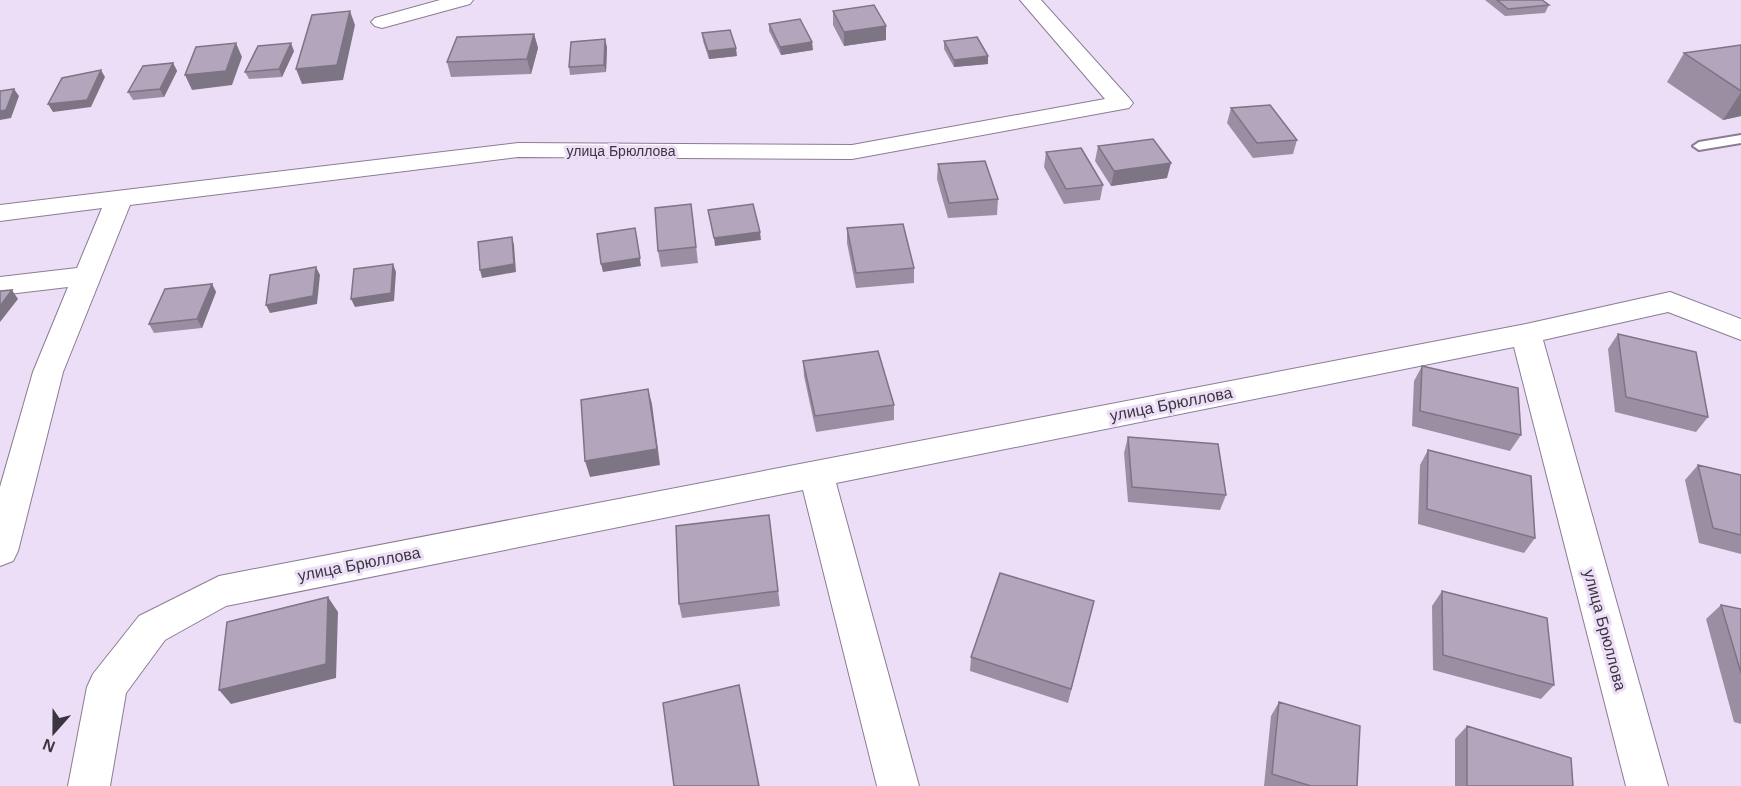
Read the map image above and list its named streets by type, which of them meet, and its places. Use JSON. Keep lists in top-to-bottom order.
{
  "streets": {
    "street": ["улица Брюллова"]
  },
  "north": "bottom"
}
